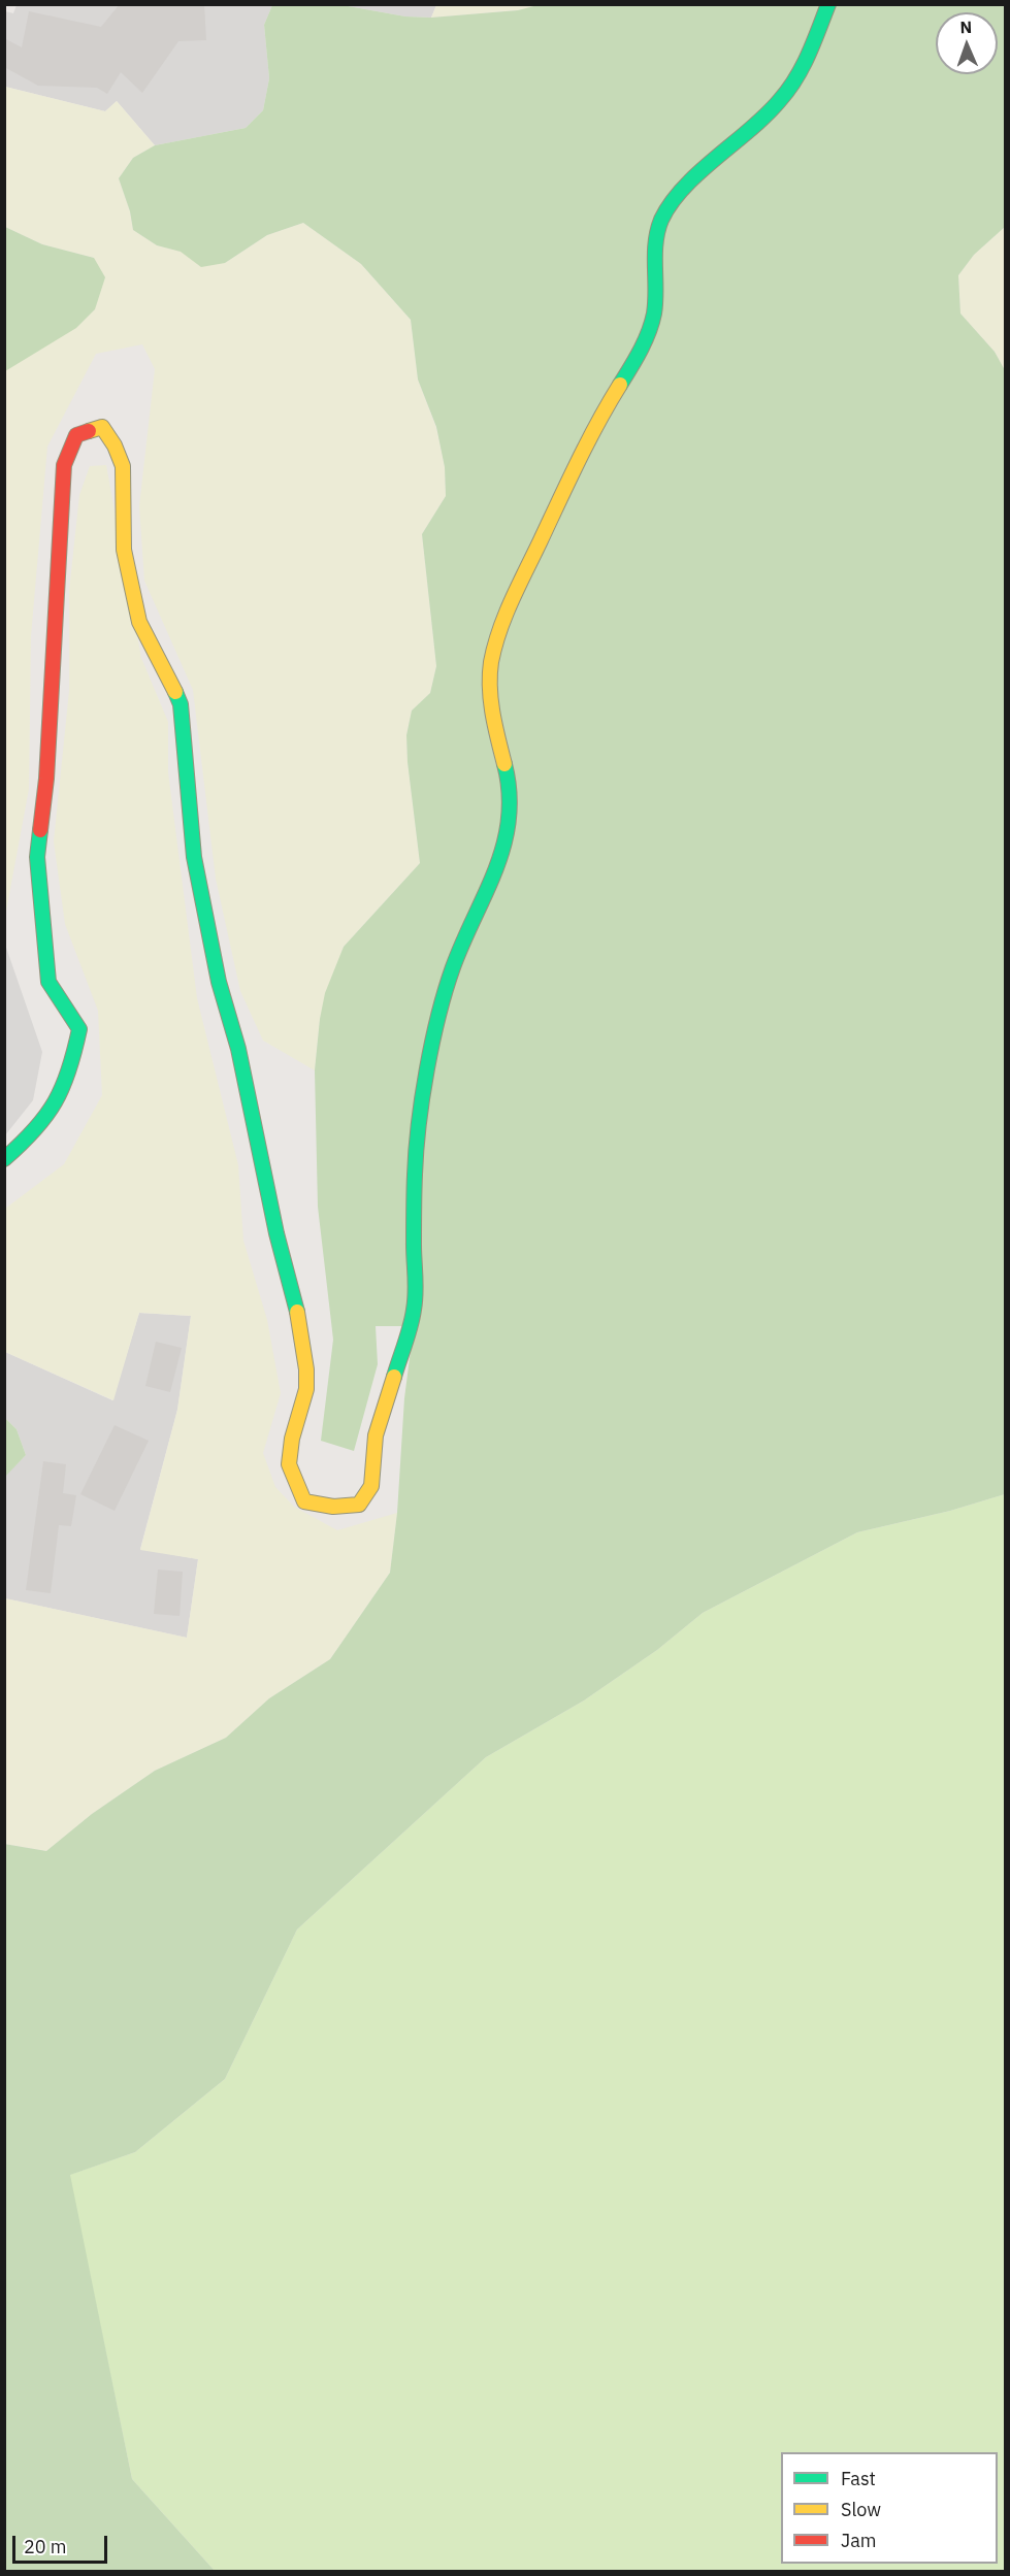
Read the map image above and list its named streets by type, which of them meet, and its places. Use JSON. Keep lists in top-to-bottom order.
{
  "legend": ["Fast", "Slow", "Jam"],
  "scale_bar": "20 m",
  "north": "top"
}
